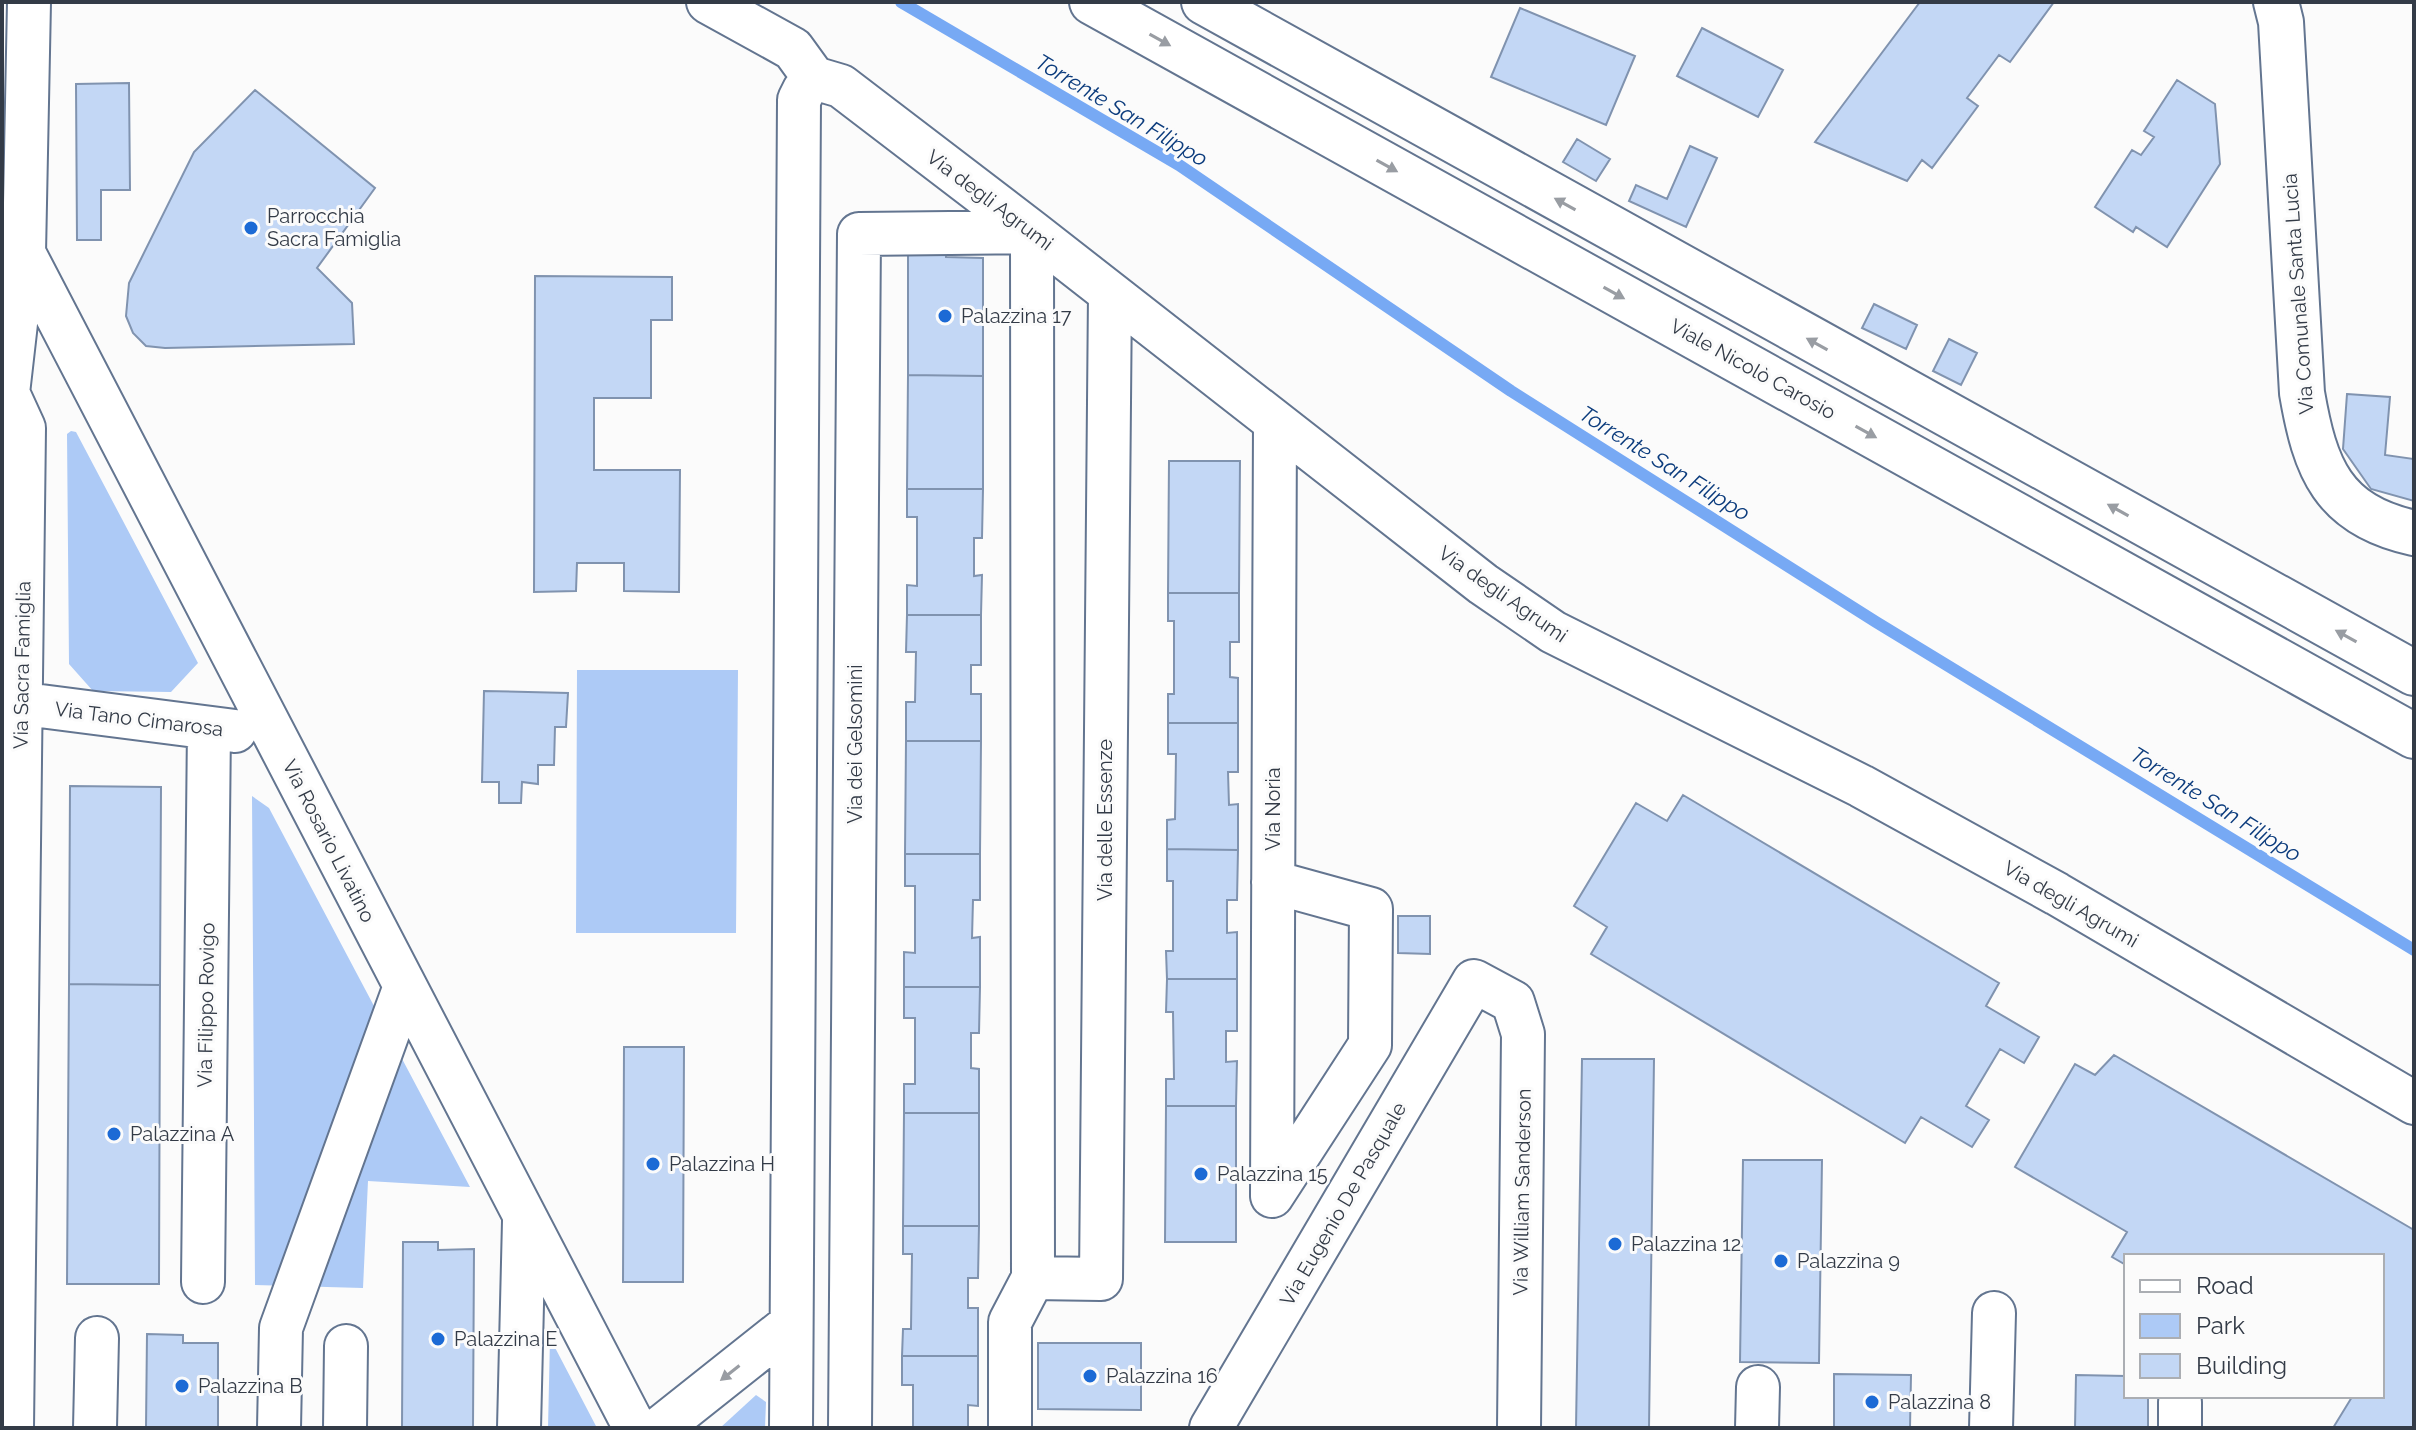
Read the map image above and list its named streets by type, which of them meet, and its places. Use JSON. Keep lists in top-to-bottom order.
{
  "streets": {
    "main road": ["Via Comunale Santa Lucia", "Viale Nicolò Carosio"],
    "street": [
      "Via degli Agrumi",
      "Via Sacra Famiglia",
      "Via Tano Cimarosa",
      "Via dei Gelsomini",
      "Via Noria",
      "Via delle Essenze",
      "Via Rosario Livatino",
      "Via Filippo Rovigo",
      "Via William Sanderson",
      "Via Eugenio De Pasquale"
    ]
  },
  "crossings": [
    ["Via degli Agrumi", "Via dei Gelsomini"],
    ["Via degli Agrumi", "Via Noria"],
    ["Via degli Agrumi", "Via delle Essenze"],
    ["Via Sacra Famiglia", "Via Tano Cimarosa"],
    ["Via Sacra Famiglia", "Via Rosario Livatino"],
    ["Via Tano Cimarosa", "Via Rosario Livatino"],
    ["Via Tano Cimarosa", "Via Filippo Rovigo"],
    ["Via William Sanderson", "Via Eugenio De Pasquale"]
  ],
  "water": ["Torrente San Filippo"],
  "places": [
    "Parrocchia Sacra Famiglia",
    "Palazzina 17",
    "Palazzina A",
    "Palazzina H",
    "Palazzina 15",
    "Palazzina 12",
    "Palazzina 9",
    "Palazzina E",
    "Palazzina 16",
    "Palazzina B",
    "Palazzina 8"
  ],
  "legend": ["Road", "Park", "Building"]
}
